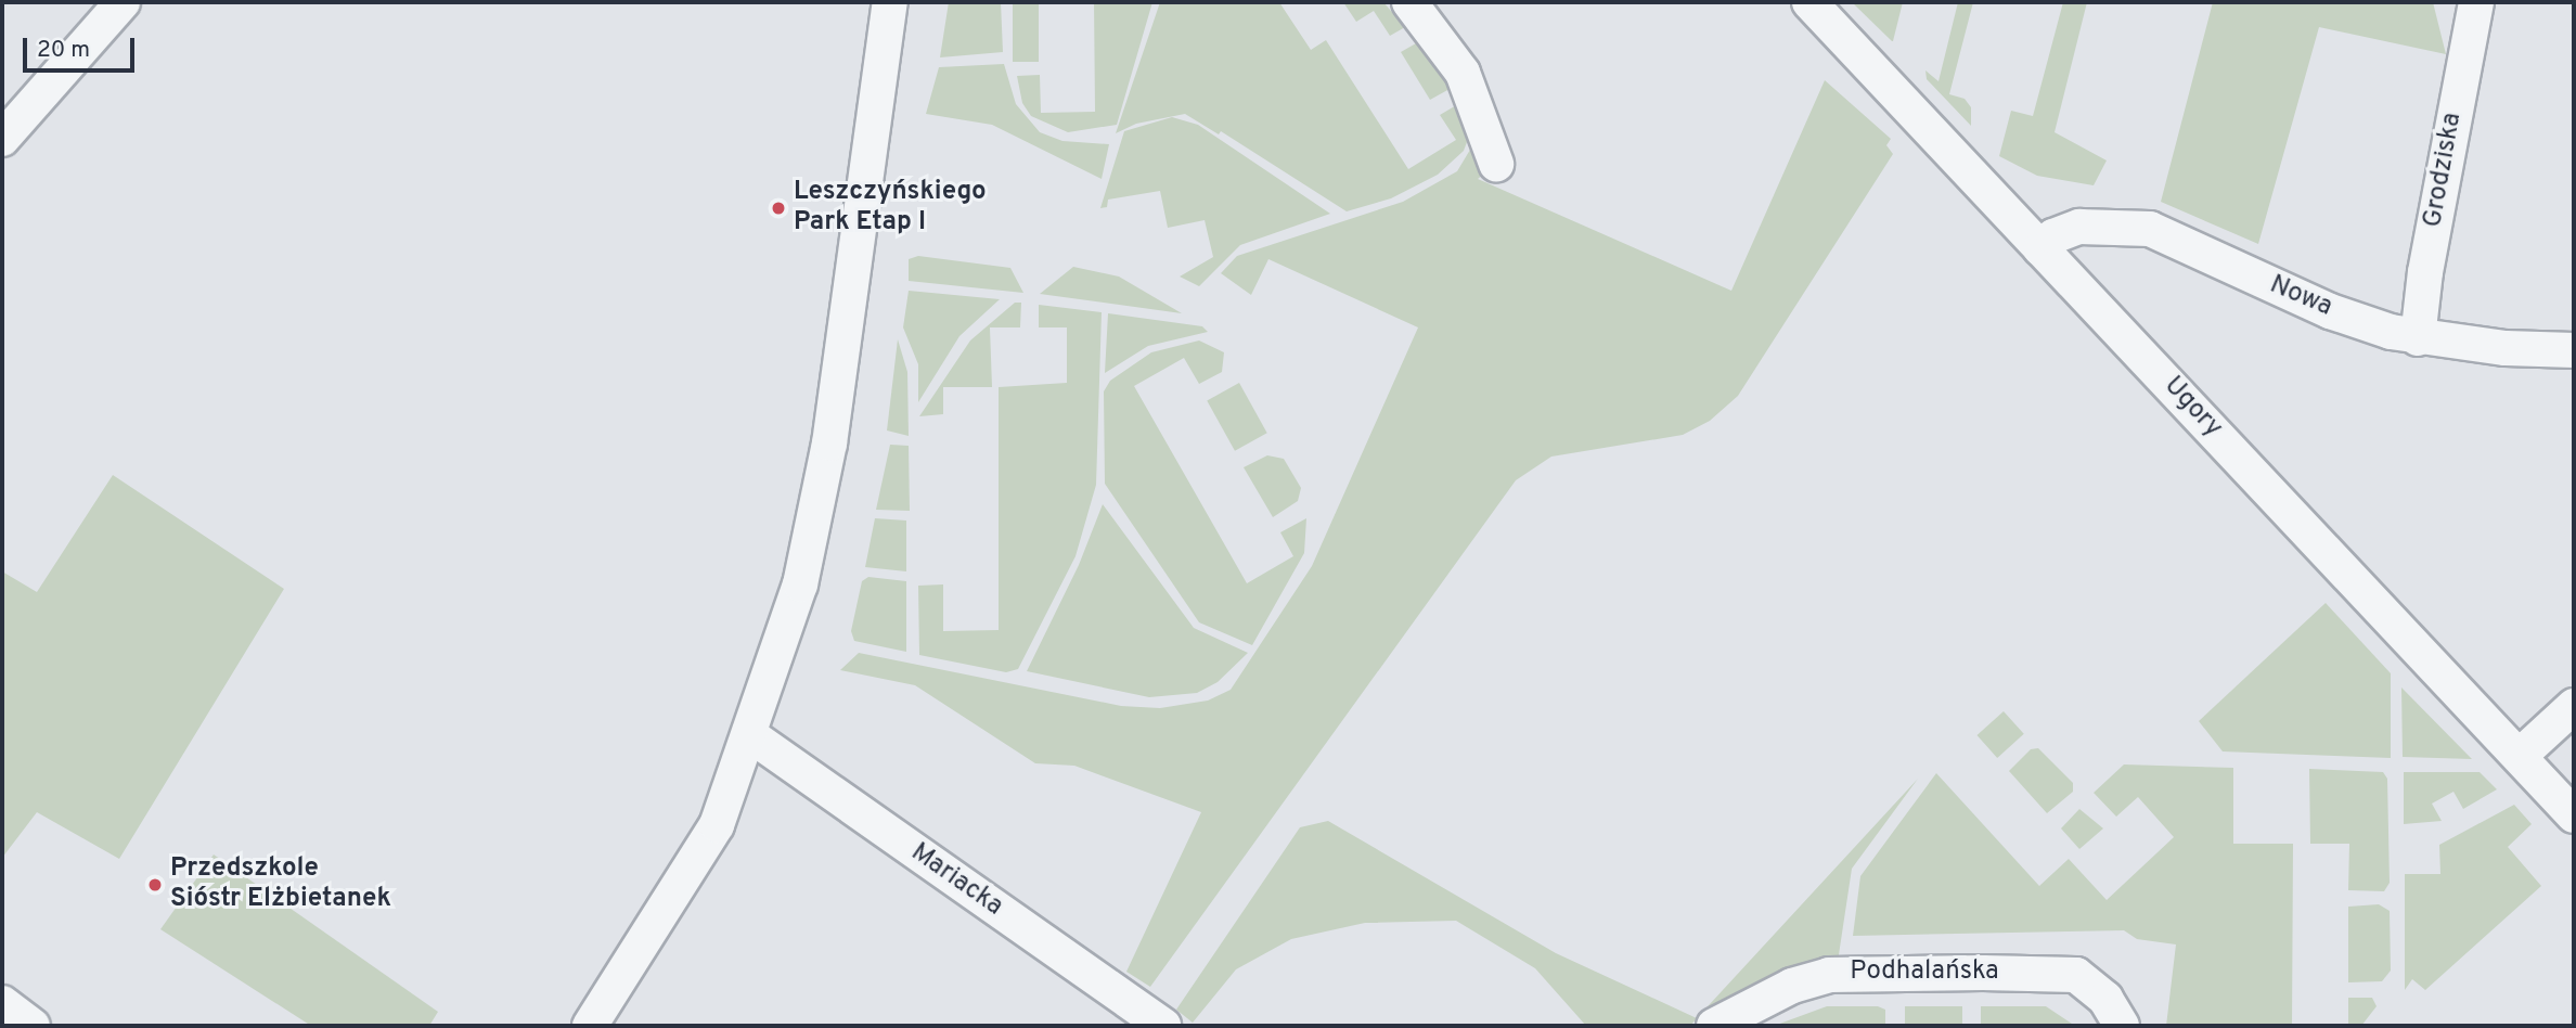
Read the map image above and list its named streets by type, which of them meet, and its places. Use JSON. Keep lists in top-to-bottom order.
{
  "streets": {
    "street": [
      "Grodziska",
      "Nowa",
      "Ugory",
      "Mariacka",
      "Podhalańska"
    ]
  },
  "crossings": [
    ["Grodziska", "Nowa"],
    ["Nowa", "Ugory"]
  ],
  "places": ["Leszczyńskiego Park Etap I", "Przedszkole Sióstr Elżbietanek"],
  "scale_bar": "20 m"
}
